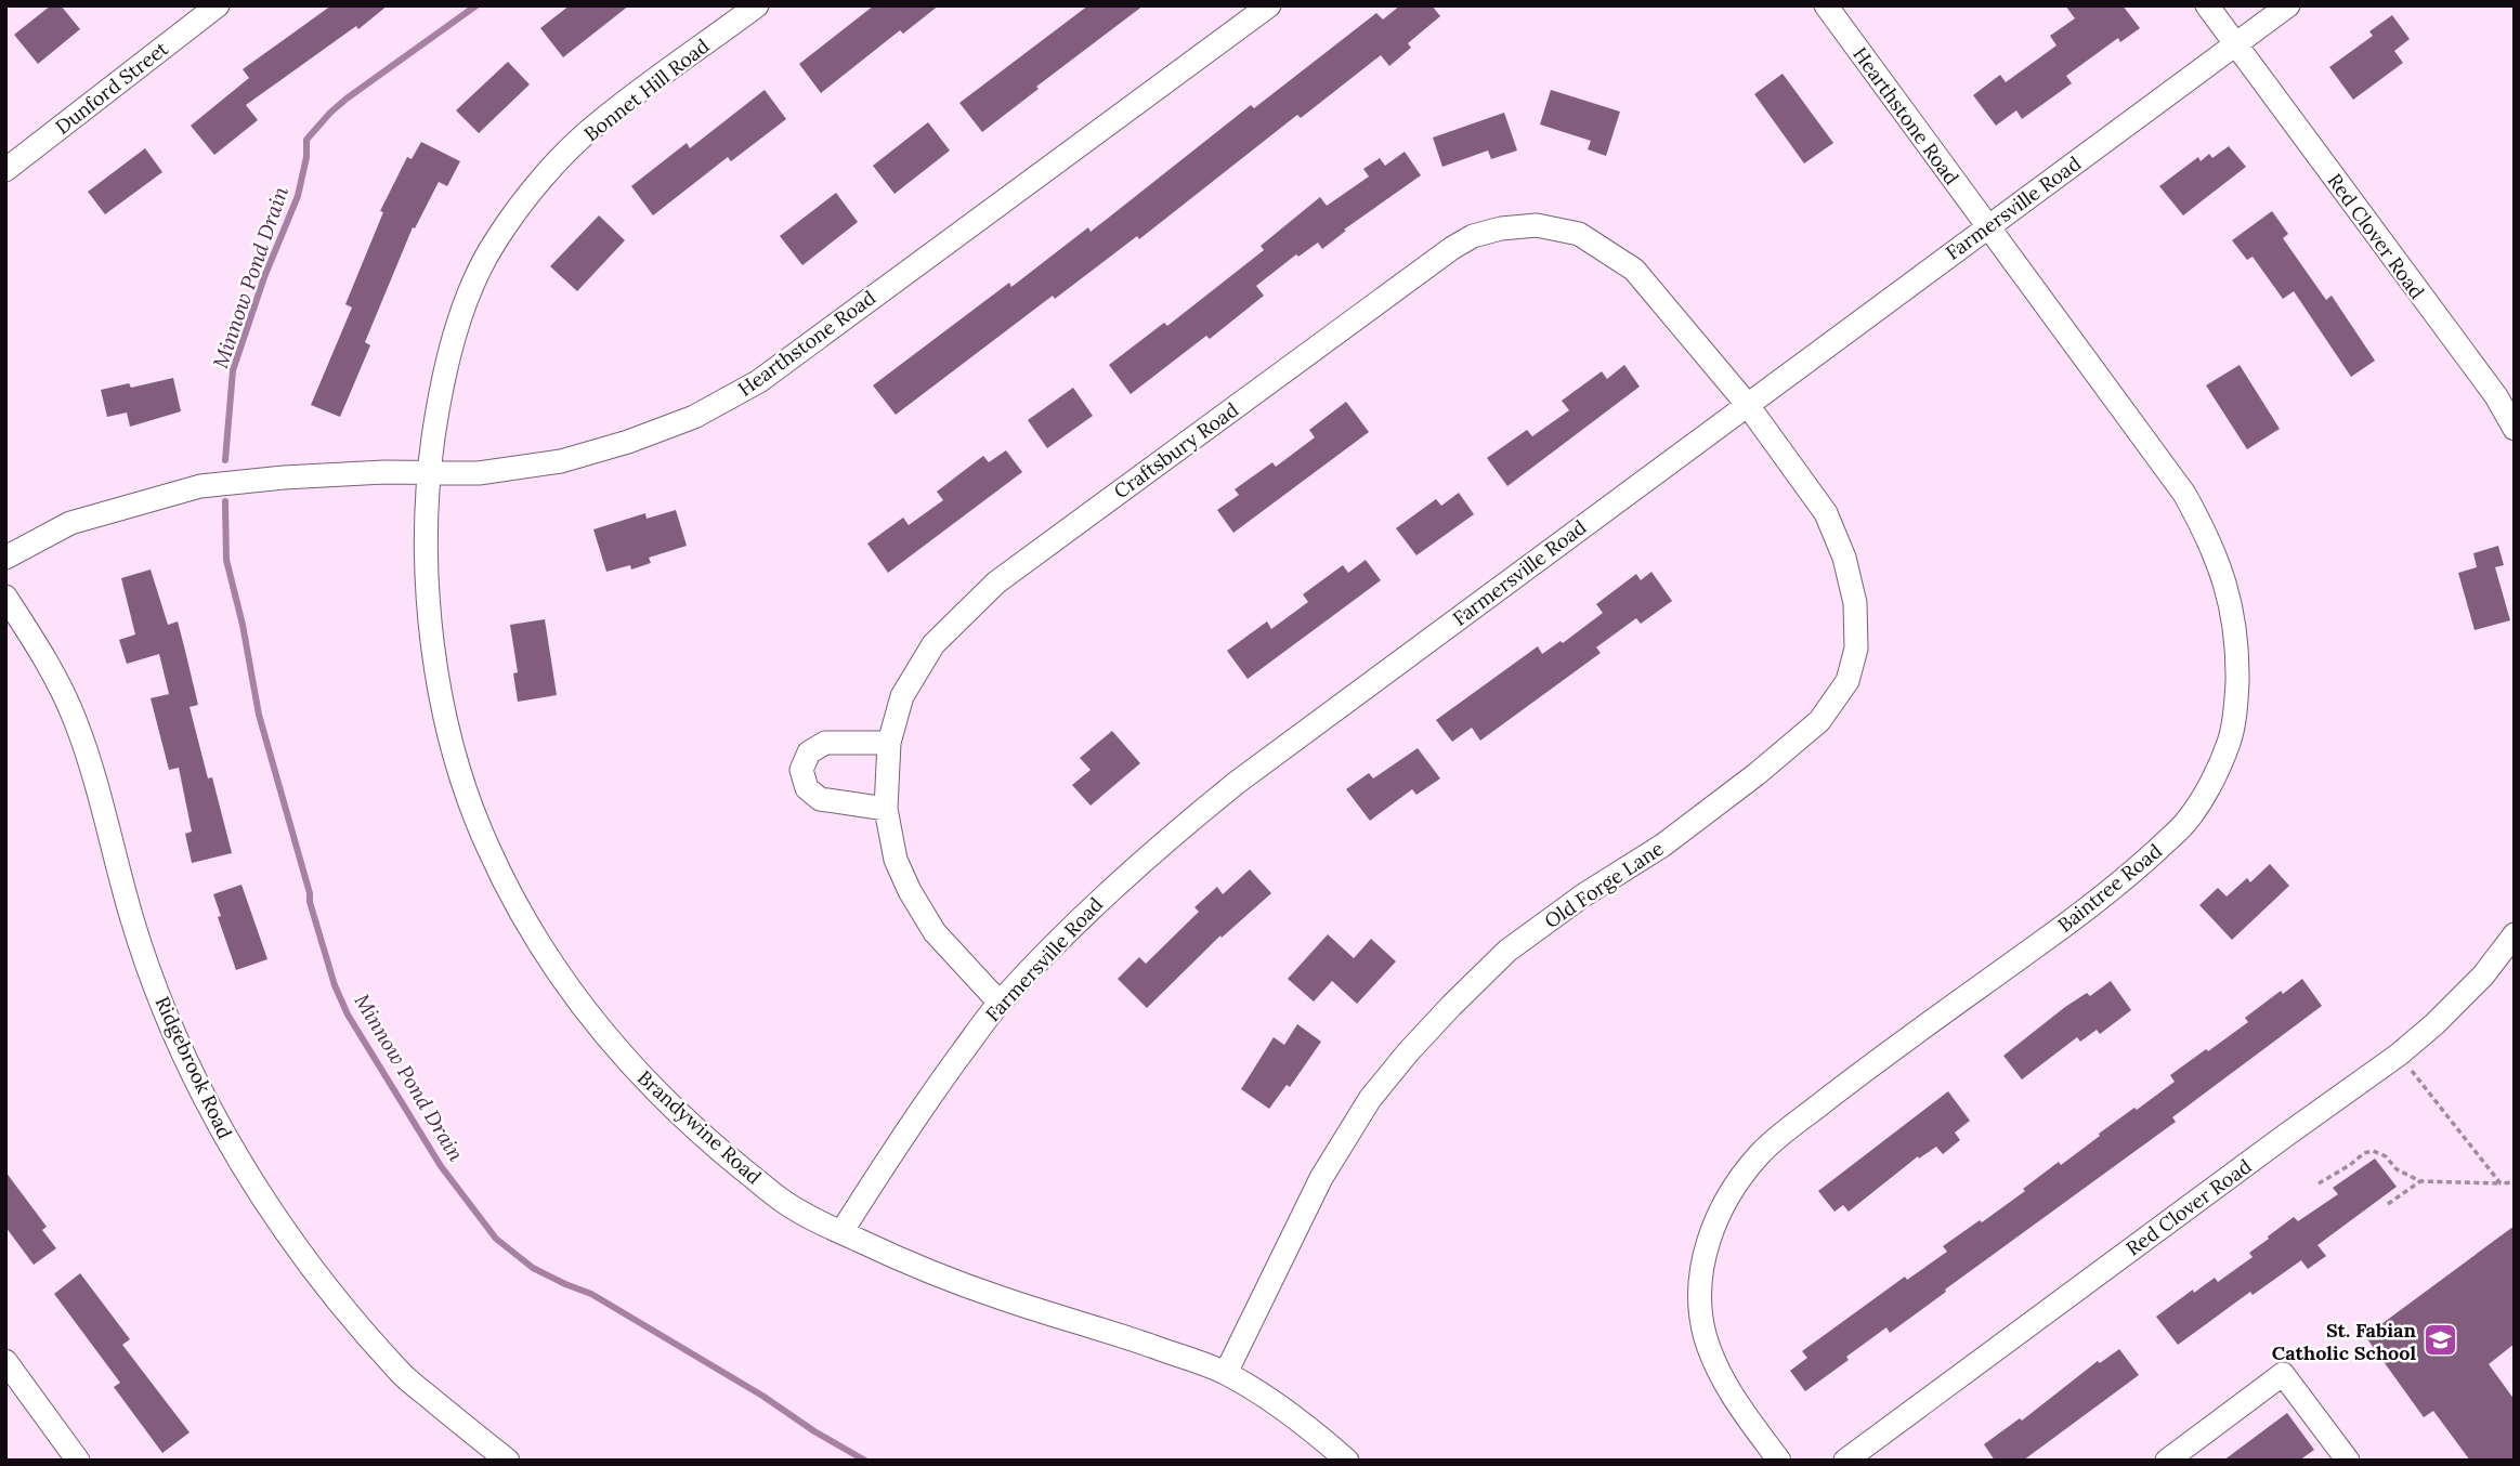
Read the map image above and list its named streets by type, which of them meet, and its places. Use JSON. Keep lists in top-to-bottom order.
{
  "streets": {
    "street": [
      "Dunford Street",
      "Bonnet Hill Road",
      "Hearthstone Road",
      "Farmersville Road",
      "Red Clover Road",
      "Craftsbury Road",
      "Old Forge Lane",
      "Baintree Road",
      "Ridgebrook Road",
      "Brandywine Road"
    ]
  },
  "crossings": [
    ["Bonnet Hill Road", "Hearthstone Road"],
    ["Bonnet Hill Road", "Brandywine Road"],
    ["Hearthstone Road", "Farmersville Road"],
    ["Hearthstone Road", "Baintree Road"],
    ["Hearthstone Road", "Brandywine Road"],
    ["Farmersville Road", "Red Clover Road"],
    ["Farmersville Road", "Craftsbury Road"],
    ["Farmersville Road", "Old Forge Lane"],
    ["Farmersville Road", "Baintree Road"],
    ["Farmersville Road", "Brandywine Road"],
    ["Craftsbury Road", "Old Forge Lane"],
    ["Old Forge Lane", "Brandywine Road"]
  ],
  "water": ["Minnow Pond Drain"],
  "places": {
    "school or university": ["St. Fabian Catholic School"]
  }
}
